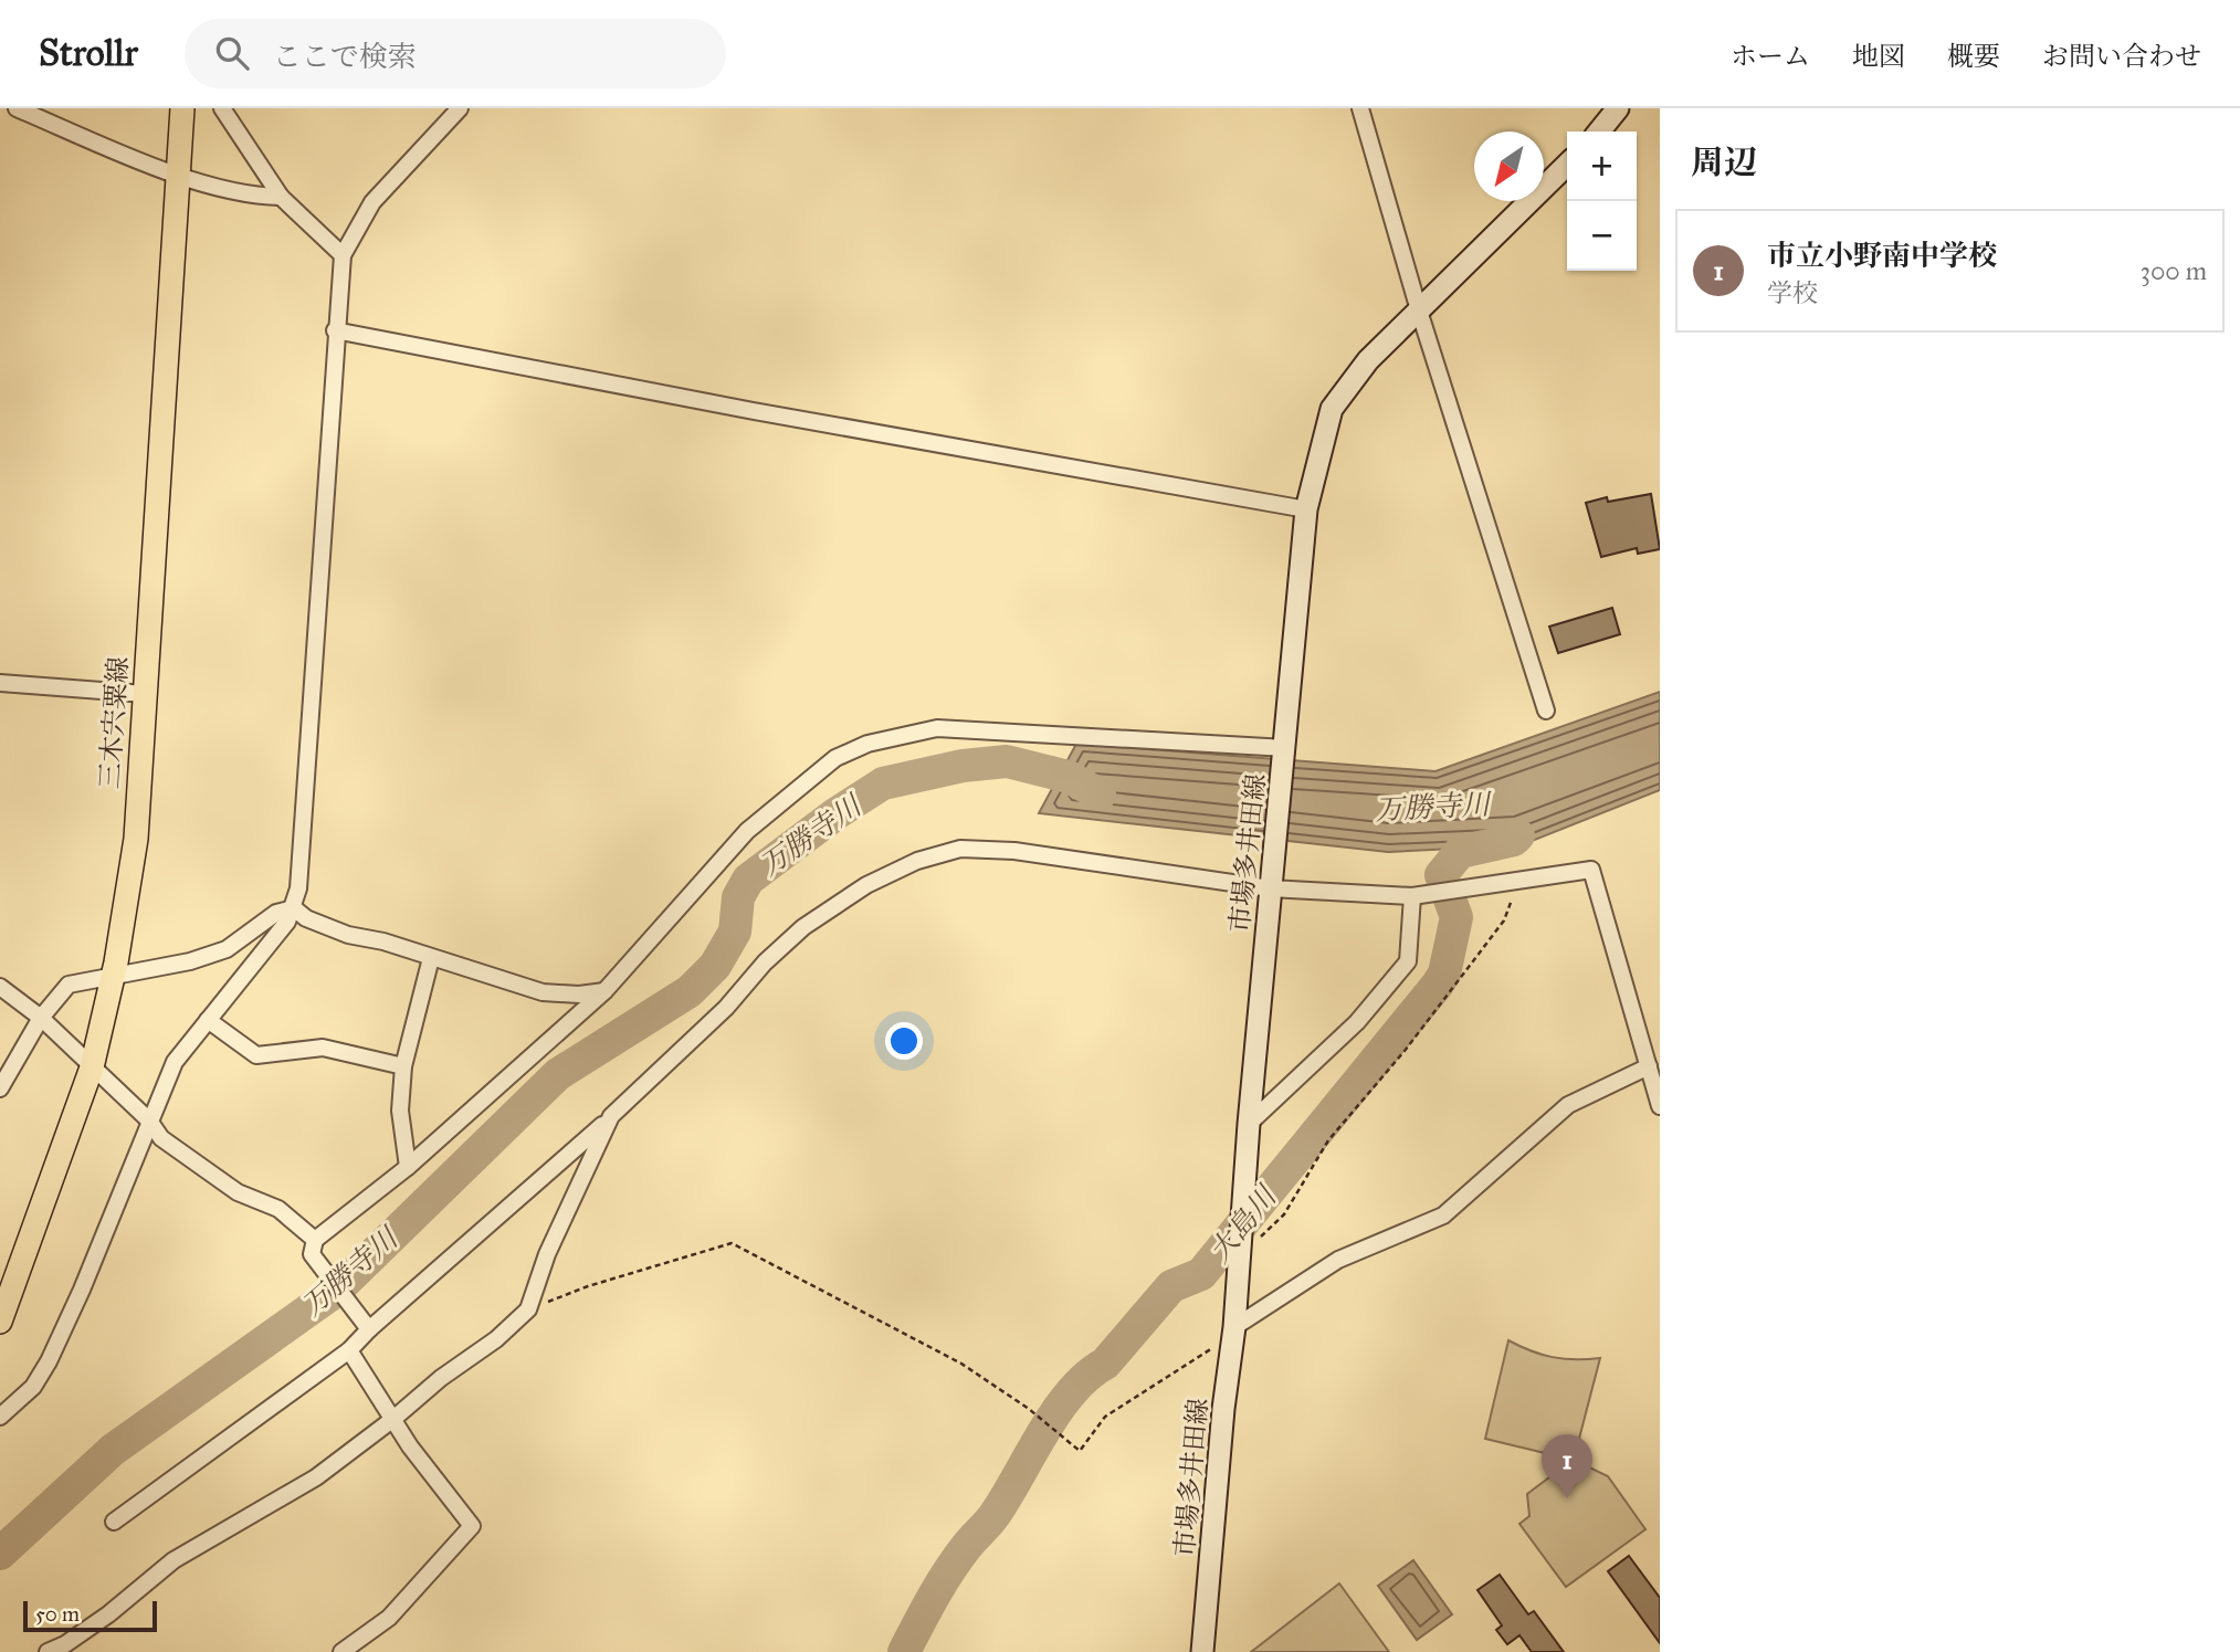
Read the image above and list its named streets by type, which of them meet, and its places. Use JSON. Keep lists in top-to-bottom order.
{
  "streets": {
    "main road": ["三木宍粟線", "市場多井田線"]
  },
  "water": ["万勝寺川", "大島川"],
  "scale_bar": "50 m",
  "north": "bottom left",
  "page": {
    "header": "Strollr",
    "search": "ここで検索",
    "nav": [
      "ホーム",
      "地図",
      "概要",
      "お問い合わせ"
    ],
    "heading": "周辺",
    "map_buttons": ["+", "−"],
    "list": [
      {
        "mark": "1",
        "name": "市立小野南中学校",
        "note": "学校",
        "value": "300 m"
      }
    ],
    "pins": "1",
    "scale": "50 m"
  }
}
